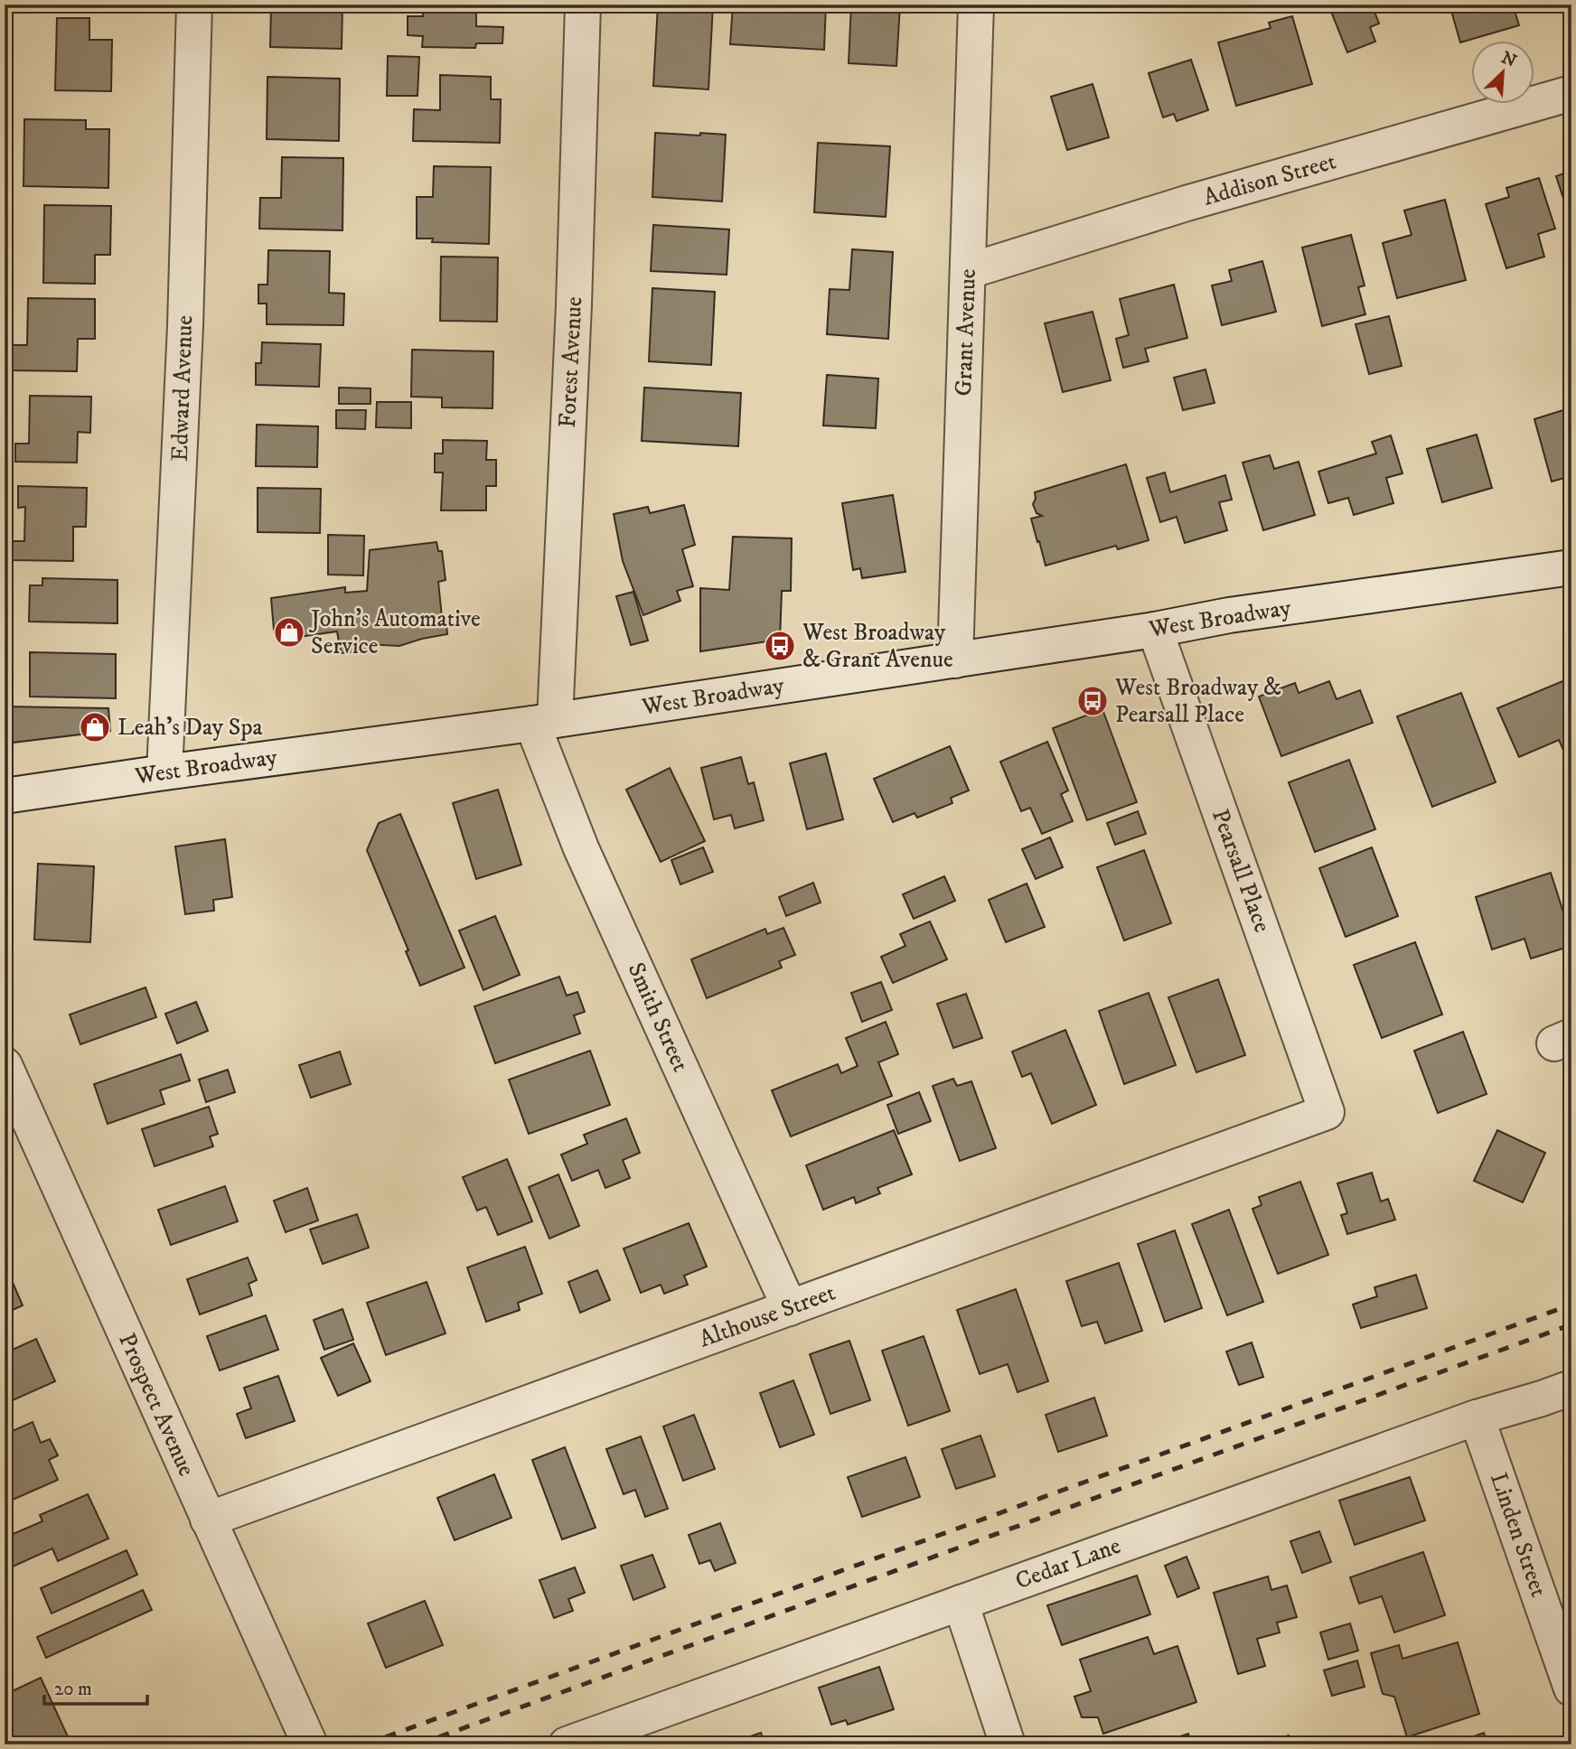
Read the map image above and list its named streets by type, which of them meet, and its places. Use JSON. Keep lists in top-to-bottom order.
{
  "streets": {
    "street": [
      "Addison Street",
      "Grant Avenue",
      "Forest Avenue",
      "Edward Avenue",
      "West Broadway",
      "Pearsall Place",
      "Smith Street",
      "Althouse Street",
      "Prospect Avenue",
      "Linden Street",
      "Cedar Lane"
    ]
  },
  "crossings": [
    ["Addison Street", "Grant Avenue"],
    ["Grant Avenue", "West Broadway"],
    ["Forest Avenue", "West Broadway"],
    ["Forest Avenue", "Smith Street"],
    ["Edward Avenue", "West Broadway"],
    ["West Broadway", "Pearsall Place"],
    ["West Broadway", "Smith Street"],
    ["Pearsall Place", "Althouse Street"],
    ["Smith Street", "Althouse Street"],
    ["Althouse Street", "Prospect Avenue"],
    ["Linden Street", "Cedar Lane"]
  ],
  "places": {
    "shop": ["John's Automative Service", "Leah's Day Spa"],
    "bus stop": ["West Broadway & Grant Avenue", "West Broadway & Pearsall Place"]
  },
  "scale_bar": "20 m",
  "north": "top right"
}
